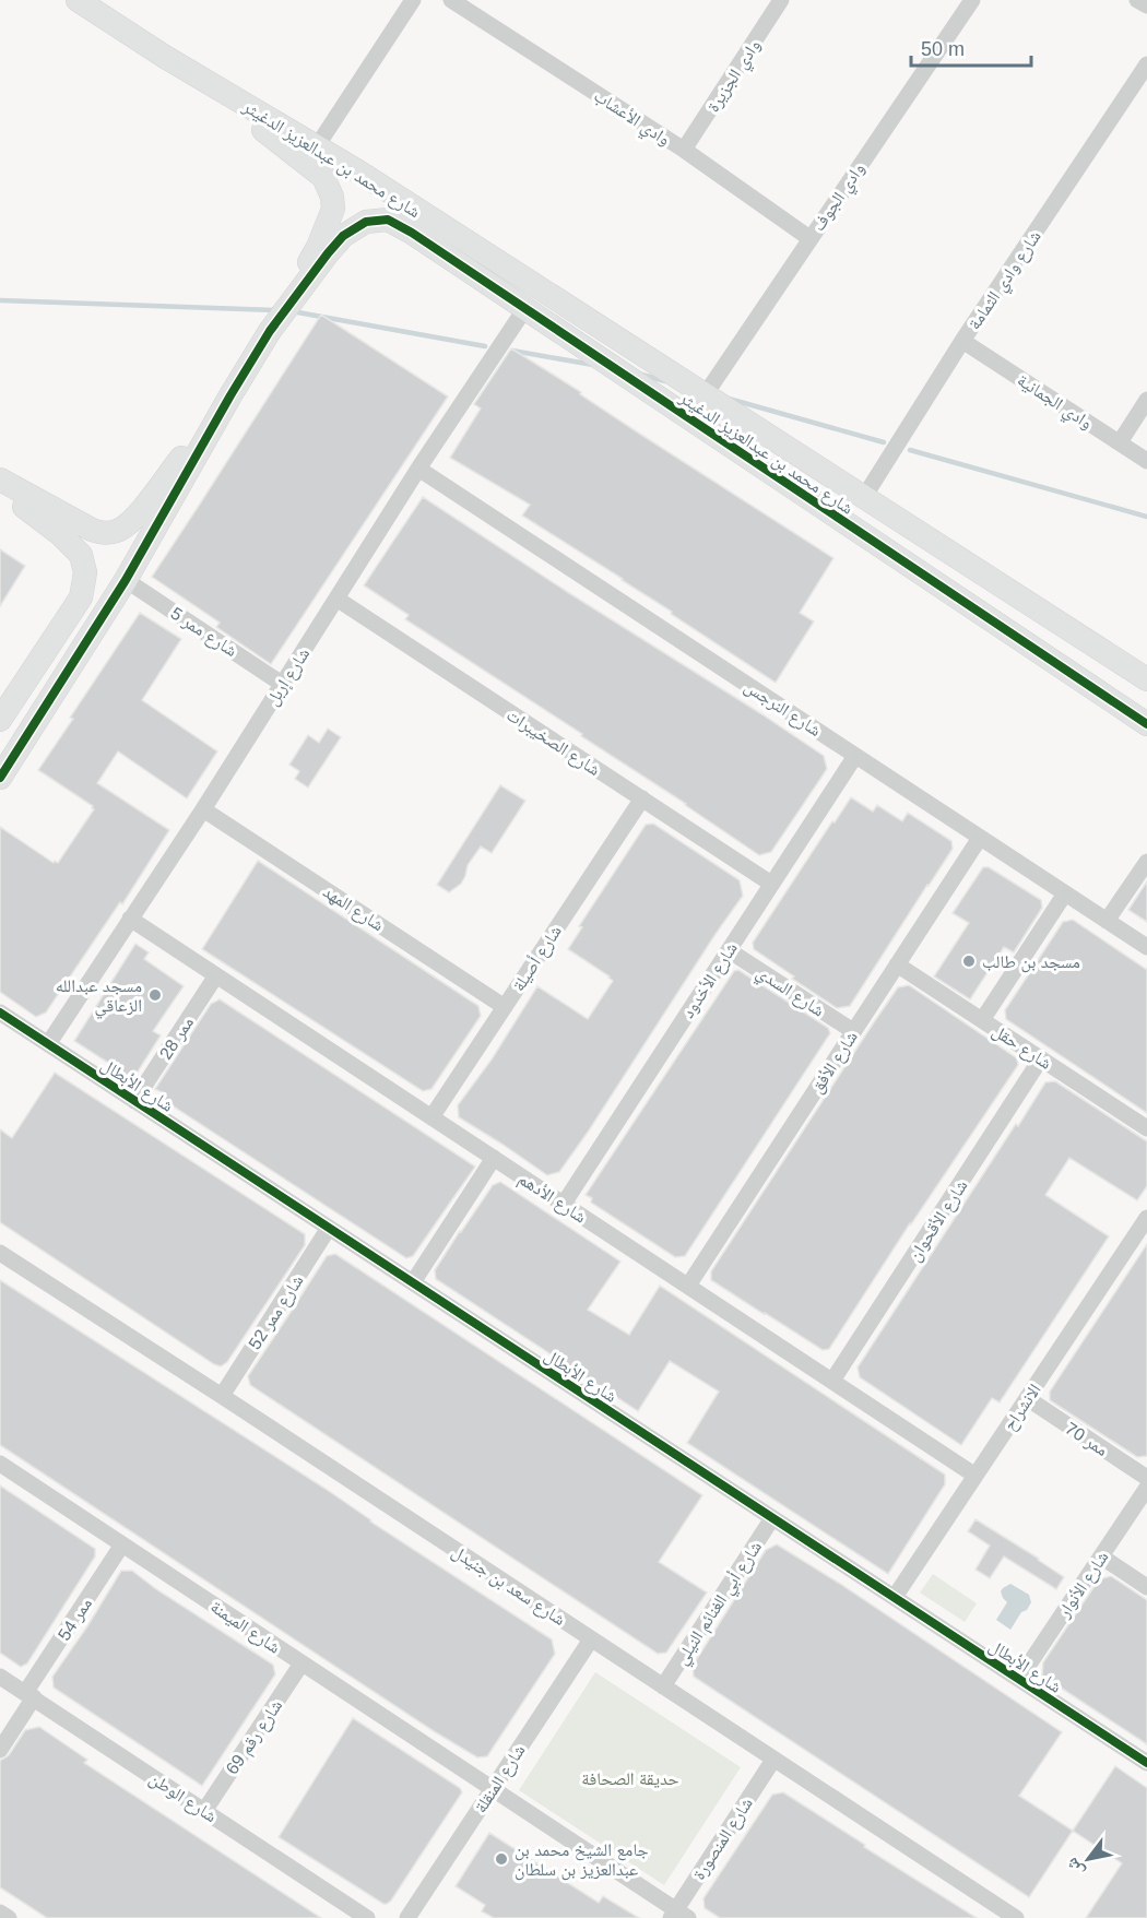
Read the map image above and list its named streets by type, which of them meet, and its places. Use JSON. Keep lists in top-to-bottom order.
{
  "streets": {
    "street": [
      "وادي الجزيرة",
      "وادي الأعشاب",
      "شارع محمد بن عبدالعزيز الدغيثر",
      "وادي الجوف",
      "شارع وادي الثمامة",
      "وادي الجمانية",
      "شارع ممر 5",
      "شارع إربل",
      "شارع النرجس",
      "شارع الصخيبرات",
      "شارع المهد",
      "شارع أصيلة",
      "شارع الأخدود",
      "شارع السدي",
      "ممر 28",
      "شارع حقل",
      "شارع الأفق",
      "شارع الأبطال",
      "شارع الأدهم",
      "شارع الأقحوان",
      "شارع ممر 52",
      "الانشراح",
      "ممر 70",
      "شارع الأنوار",
      "شارع سعد بن جنيدل",
      "شارع أبي الغنائم النيلي",
      "ممر 54",
      "شارع الميمنة",
      "شارع رقم 69",
      "شارع المنقلة",
      "شارع الوطن",
      "شارع المنصورة"
    ]
  },
  "crossings": [
    ["وادي الجزيرة", "وادي الأعشاب"],
    ["وادي الأعشاب", "وادي الجوف"],
    ["شارع محمد بن عبدالعزيز الدغيثر", "وادي الجوف"],
    ["شارع محمد بن عبدالعزيز الدغيثر", "شارع وادي الثمامة"],
    ["شارع محمد بن عبدالعزيز الدغيثر", "شارع إربل"],
    ["شارع وادي الثمامة", "وادي الجمانية"],
    ["شارع ممر 5", "شارع إربل"],
    ["شارع إربل", "شارع النرجس"],
    ["شارع إربل", "شارع الصخيبرات"],
    ["شارع إربل", "شارع المهد"],
    ["شارع إربل", "شارع الأبطال"],
    ["شارع إربل", "شارع الأدهم"],
    ["شارع النرجس", "شارع الأخدود"],
    ["شارع النرجس", "شارع الأفق"],
    ["شارع الصخيبرات", "شارع أصيلة"],
    ["شارع الصخيبرات", "شارع الأخدود"],
    ["شارع المهد", "شارع أصيلة"],
    ["شارع أصيلة", "شارع الأدهم"],
    ["شارع الأخدود", "شارع السدي"],
    ["شارع الأخدود", "شارع الأدهم"],
    ["شارع السدي", "شارع الأفق"],
    ["ممر 28", "شارع الأبطال"],
    ["ممر 28", "شارع الأدهم"],
    ["شارع حقل", "شارع الأفق"],
    ["شارع حقل", "شارع الأقحوان"],
    ["شارع الأفق", "شارع الأدهم"],
    ["شارع الأبطال", "شارع ممر 52"],
    ["شارع الأبطال", "الانشراح"],
    ["شارع الأبطال", "شارع الأنوار"],
    ["شارع الأبطال", "شارع أبي الغنائم النيلي"],
    ["شارع الأدهم", "شارع الأقحوان"],
    ["شارع الأدهم", "الانشراح"],
    ["شارع ممر 52", "شارع سعد بن جنيدل"],
    ["الانشراح", "ممر 70"],
    ["شارع سعد بن جنيدل", "شارع أبي الغنائم النيلي"],
    ["شارع سعد بن جنيدل", "شارع المنقلة"],
    ["شارع سعد بن جنيدل", "شارع المنصورة"],
    ["ممر 54", "شارع الميمنة"],
    ["ممر 54", "شارع الوطن"],
    ["شارع الميمنة", "شارع رقم 69"],
    ["شارع الميمنة", "شارع المنقلة"],
    ["شارع الميمنة", "شارع المنصورة"],
    ["شارع رقم 69", "شارع الوطن"]
  ],
  "parks": ["حديقة الصحافة"],
  "places": ["مسجد بن طالب", "مسجد عبدالله الزعاقي", "جامع الشيخ محمد بن عبدالعزيز بن سلطان"],
  "scale_bar": "50 m",
  "north": "bottom left"
}
